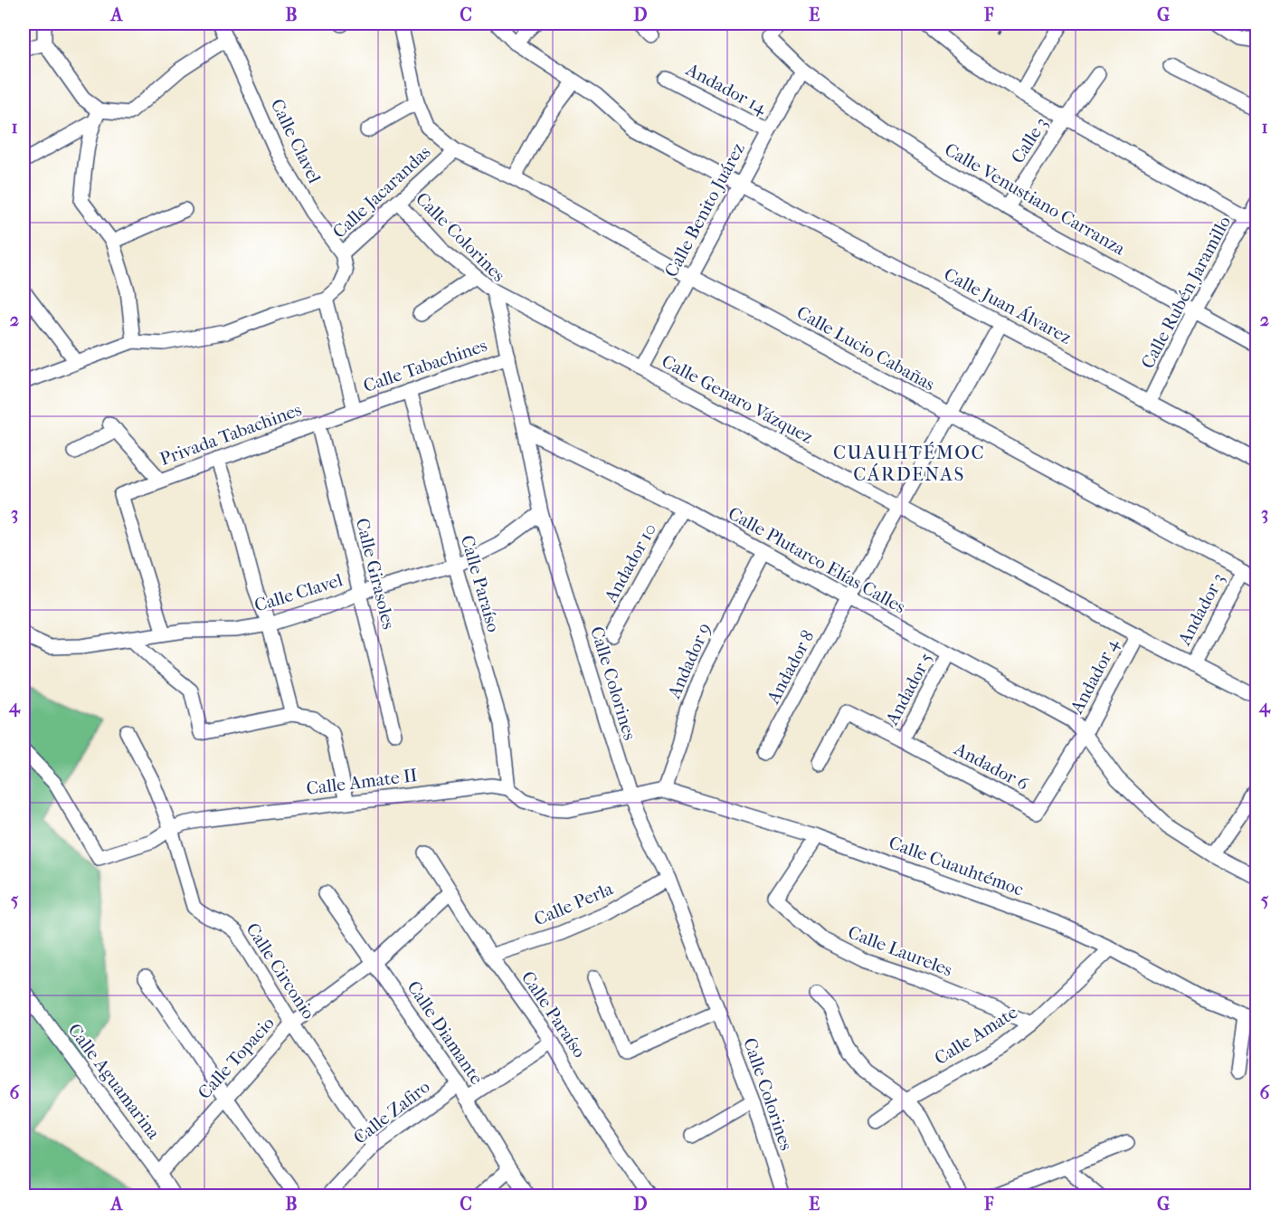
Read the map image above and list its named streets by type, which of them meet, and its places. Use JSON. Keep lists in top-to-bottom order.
{
  "streets": {
    "street": [
      "Andador 14",
      "Calle 3",
      "Calle Clavel",
      "Calle Jacarandas",
      "Calle Venustiano Carranza",
      "Calle Benito Juárez",
      "Calle Colorines",
      "Calle Rubén Jaramillo",
      "Calle Juan Álvarez",
      "Calle Lucio Cabañas",
      "Calle Tabachines",
      "Calle Genaro Vázquez",
      "Privada Tabachines",
      "Calle Plutarco Elías Calles",
      "Andador 10",
      "Calle Girasoles",
      "Calle Paraíso",
      "Andador 3",
      "Andador 9",
      "Andador 8",
      "Andador 4",
      "Andador 5",
      "Andador 6",
      "Calle Amate II",
      "Calle Cuauhtémoc",
      "Calle Perla",
      "Calle Laureles",
      "Calle Circonio",
      "Calle Diamante",
      "Calle Amate",
      "Calle Topacio",
      "Calle Aguamarina",
      "Calle Zafiro"
    ]
  },
  "crossings": [
    ["Andador 14", "Calle Benito Juárez"],
    ["Calle 3", "Calle Venustiano Carranza"],
    ["Calle Clavel", "Calle Jacarandas"],
    ["Calle Clavel", "Calle Colorines"],
    ["Calle Clavel", "Privada Tabachines"],
    ["Calle Clavel", "Calle Girasoles"],
    ["Calle Clavel", "Calle Paraíso"],
    ["Calle Jacarandas", "Calle Colorines"],
    ["Calle Jacarandas", "Calle Lucio Cabañas"],
    ["Calle Venustiano Carranza", "Calle Benito Juárez"],
    ["Calle Venustiano Carranza", "Calle Rubén Jaramillo"],
    ["Calle Benito Juárez", "Calle Juan Álvarez"],
    ["Calle Benito Juárez", "Calle Lucio Cabañas"],
    ["Calle Benito Juárez", "Calle Genaro Vázquez"],
    ["Calle Colorines", "Calle Tabachines"],
    ["Calle Colorines", "Calle Genaro Vázquez"],
    ["Calle Colorines", "Calle Plutarco Elías Calles"],
    ["Calle Colorines", "Calle Perla"],
    ["Calle Rubén Jaramillo", "Calle Juan Álvarez"],
    ["Calle Juan Álvarez", "Andador 8"],
    ["Calle Lucio Cabañas", "Andador 3"],
    ["Calle Lucio Cabañas", "Andador 8"],
    ["Calle Tabachines", "Privada Tabachines"],
    ["Calle Tabachines", "Calle Paraíso"],
    ["Calle Genaro Vázquez", "Andador 3"],
    ["Calle Genaro Vázquez", "Andador 8"],
    ["Calle Genaro Vázquez", "Andador 4"],
    ["Privada Tabachines", "Calle Girasoles"],
    ["Calle Plutarco Elías Calles", "Andador 10"],
    ["Calle Plutarco Elías Calles", "Andador 9"],
    ["Calle Plutarco Elías Calles", "Andador 8"],
    ["Calle Plutarco Elías Calles", "Andador 4"],
    ["Calle Plutarco Elías Calles", "Andador 5"],
    ["Calle Plutarco Elías Calles", "Andador 6"],
    ["Calle Paraíso", "Calle Amate II"],
    ["Calle Paraíso", "Calle Perla"],
    ["Calle Paraíso", "Calle Topacio"],
    ["Andador 9", "Calle Cuauhtémoc"],
    ["Andador 4", "Andador 6"],
    ["Andador 5", "Andador 6"],
    ["Calle Amate II", "Calle Circonio"],
    ["Calle Cuauhtémoc", "Calle Laureles"],
    ["Calle Cuauhtémoc", "Calle Amate"],
    ["Calle Laureles", "Calle Amate"],
    ["Calle Circonio", "Calle Topacio"],
    ["Calle Circonio", "Calle Zafiro"],
    ["Calle Diamante", "Calle Topacio"],
    ["Calle Diamante", "Calle Zafiro"],
    ["Calle Topacio", "Calle Aguamarina"]
  ],
  "districts": ["CUAUHTÉMOC CÁRDENAS"],
  "grid": {
    "columns": [
      "A",
      "B",
      "C",
      "D",
      "E",
      "F",
      "G"
    ],
    "rows": [
      "1",
      "2",
      "3",
      "4",
      "5",
      "6"
    ]
  }
}
